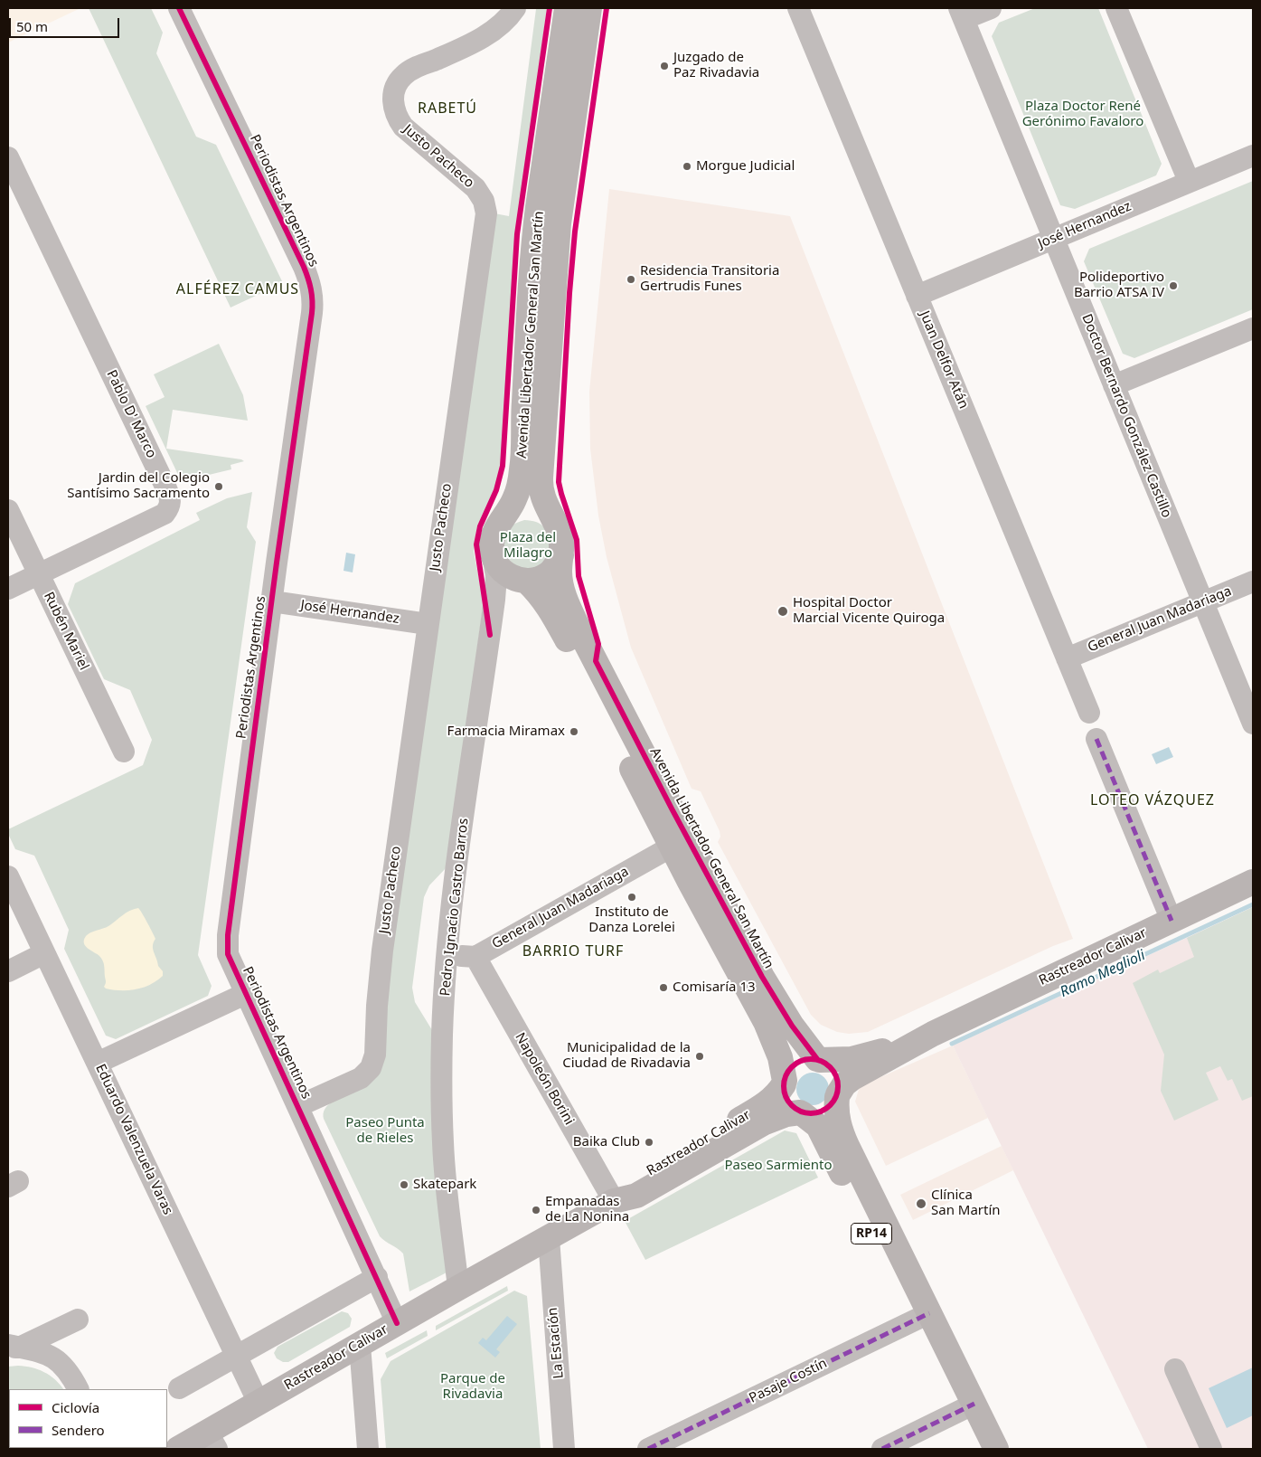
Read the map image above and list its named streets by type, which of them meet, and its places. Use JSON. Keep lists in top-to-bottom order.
{
  "streets": {
    "main road": ["Avenida Libertador General San Martín", "Rastreador Calivar", "RP14"],
    "street": [
      "Justo Pacheco",
      "Periodistas Argentinos",
      "José Hernandez",
      "Juan Delfor Atán",
      "Pablo D' Marco",
      "Doctor Bernardo González Castillo",
      "General Juan Madariaga",
      "Rubén Mariel",
      "Pedro Ignacio Castro Barros",
      "Napoleón Borini",
      "Eduardo Valenzuela Varas",
      "La Estación",
      "Pasaje Costín"
    ]
  },
  "crossings": [
    ["Justo Pacheco", "Periodistas Argentinos"],
    ["Justo Pacheco", "José Hernandez"],
    ["Periodistas Argentinos", "José Hernandez"],
    ["Periodistas Argentinos", "Rastreador Calivar"],
    ["José Hernandez", "Juan Delfor Atán"],
    ["José Hernandez", "Doctor Bernardo González Castillo"],
    ["Avenida Libertador General San Martín", "General Juan Madariaga"],
    ["Avenida Libertador General San Martín", "Pedro Ignacio Castro Barros"],
    ["Avenida Libertador General San Martín", "Rastreador Calivar"],
    ["Avenida Libertador General San Martín", "RP14"],
    ["Juan Delfor Atán", "General Juan Madariaga"],
    ["Pablo D' Marco", "Rubén Mariel"],
    ["Doctor Bernardo González Castillo", "General Juan Madariaga"],
    ["General Juan Madariaga", "Napoleón Borini"],
    ["Pedro Ignacio Castro Barros", "Rastreador Calivar"],
    ["Rastreador Calivar", "Napoleón Borini"],
    ["Rastreador Calivar", "Eduardo Valenzuela Varas"],
    ["Rastreador Calivar", "RP14"],
    ["Rastreador Calivar", "La Estación"],
    ["RP14", "Pasaje Costín"]
  ],
  "districts": [
    "RABETÚ",
    "ALFÉREZ CAMUS",
    "LOTEO VÁZQUEZ",
    "BARRIO TURF"
  ],
  "water": ["Ramo Meglioli"],
  "parks": [
    "Plaza Doctor René Gerónimo Favaloro",
    "Plaza del Milagro",
    "Paseo Punta de Rieles",
    "Paseo Sarmiento",
    "Parque de Rivadavia"
  ],
  "places": [
    "Juzgado de Paz Rivadavia",
    "Morgue Judicial",
    "Residencia Transitoria Gertrudis Funes",
    "Polideportivo Barrio ATSA IV",
    "Jardin del Colegio Santísimo Sacramento",
    "Hospital Doctor Marcial Vicente Quiroga",
    "Farmacia Miramax",
    "Instituto de Danza Lorelei",
    "Comisaría 13",
    "Municipalidad de la Ciudad de Rivadavia",
    "Baika Club",
    "Skatepark",
    "Clínica San Martín",
    "Empanadas de La Nonina"
  ],
  "legend": ["Ciclovía", "Sendero"],
  "scale_bar": "50 m"
}
